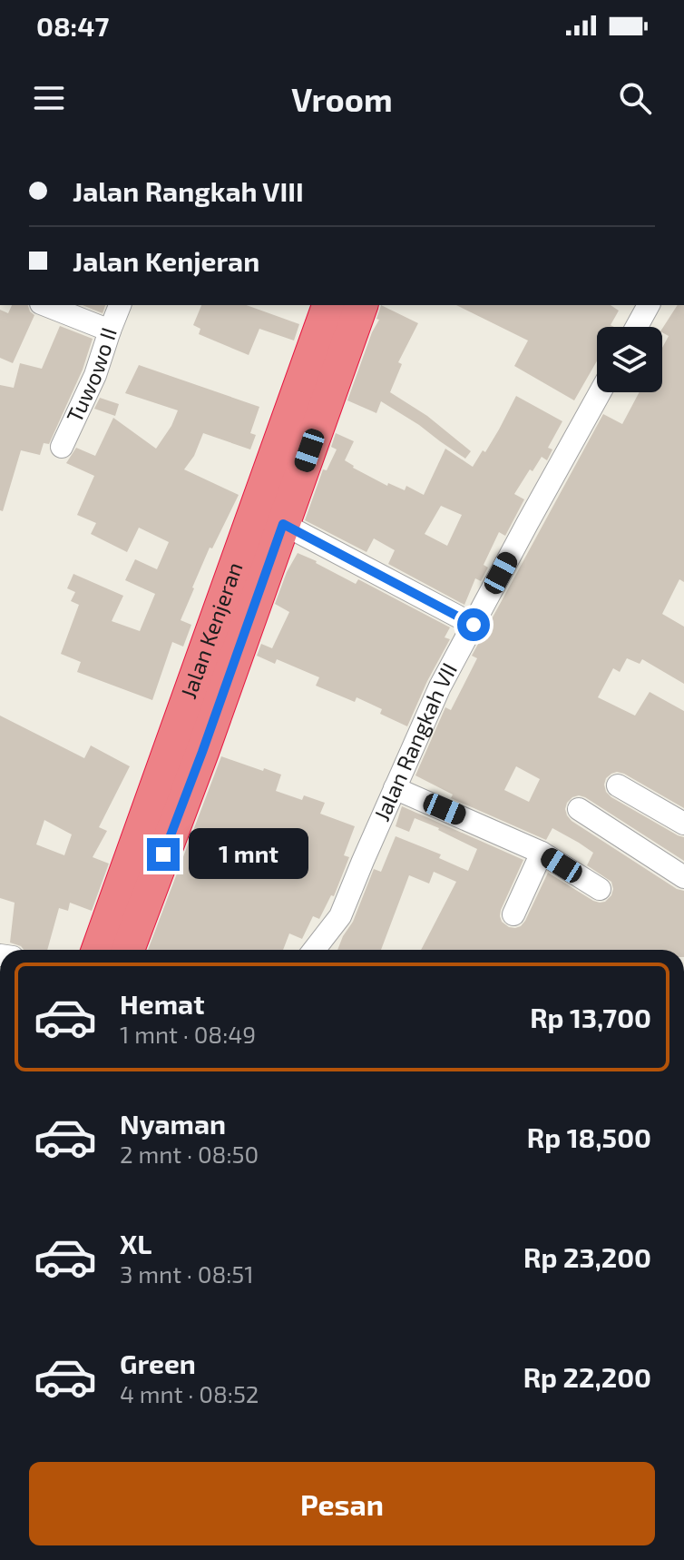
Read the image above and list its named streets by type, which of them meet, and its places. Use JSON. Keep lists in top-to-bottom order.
{
  "streets": {
    "highway": ["Jalan Kenjeran"],
    "street": ["Tuwowo II", "Jalan Rangkah VII"]
  },
  "page": {
    "status": "08:47",
    "header": "Vroom",
    "banner": ["Jalan Rangkah VIII", "Jalan Kenjeran"],
    "bubble": "1 mnt",
    "list": [
      {
        "name": "Hemat",
        "note": "1 mnt · 08:49",
        "value": "Rp 13,700"
      },
      {
        "name": "Nyaman",
        "note": "2 mnt · 08:50",
        "value": "Rp 18,500"
      },
      {
        "name": "XL",
        "note": "3 mnt · 08:51",
        "value": "Rp 23,200"
      },
      {
        "name": "Green",
        "note": "4 mnt · 08:52",
        "value": "Rp 22,200"
      }
    ],
    "buttons": "Pesan"
  }
}
